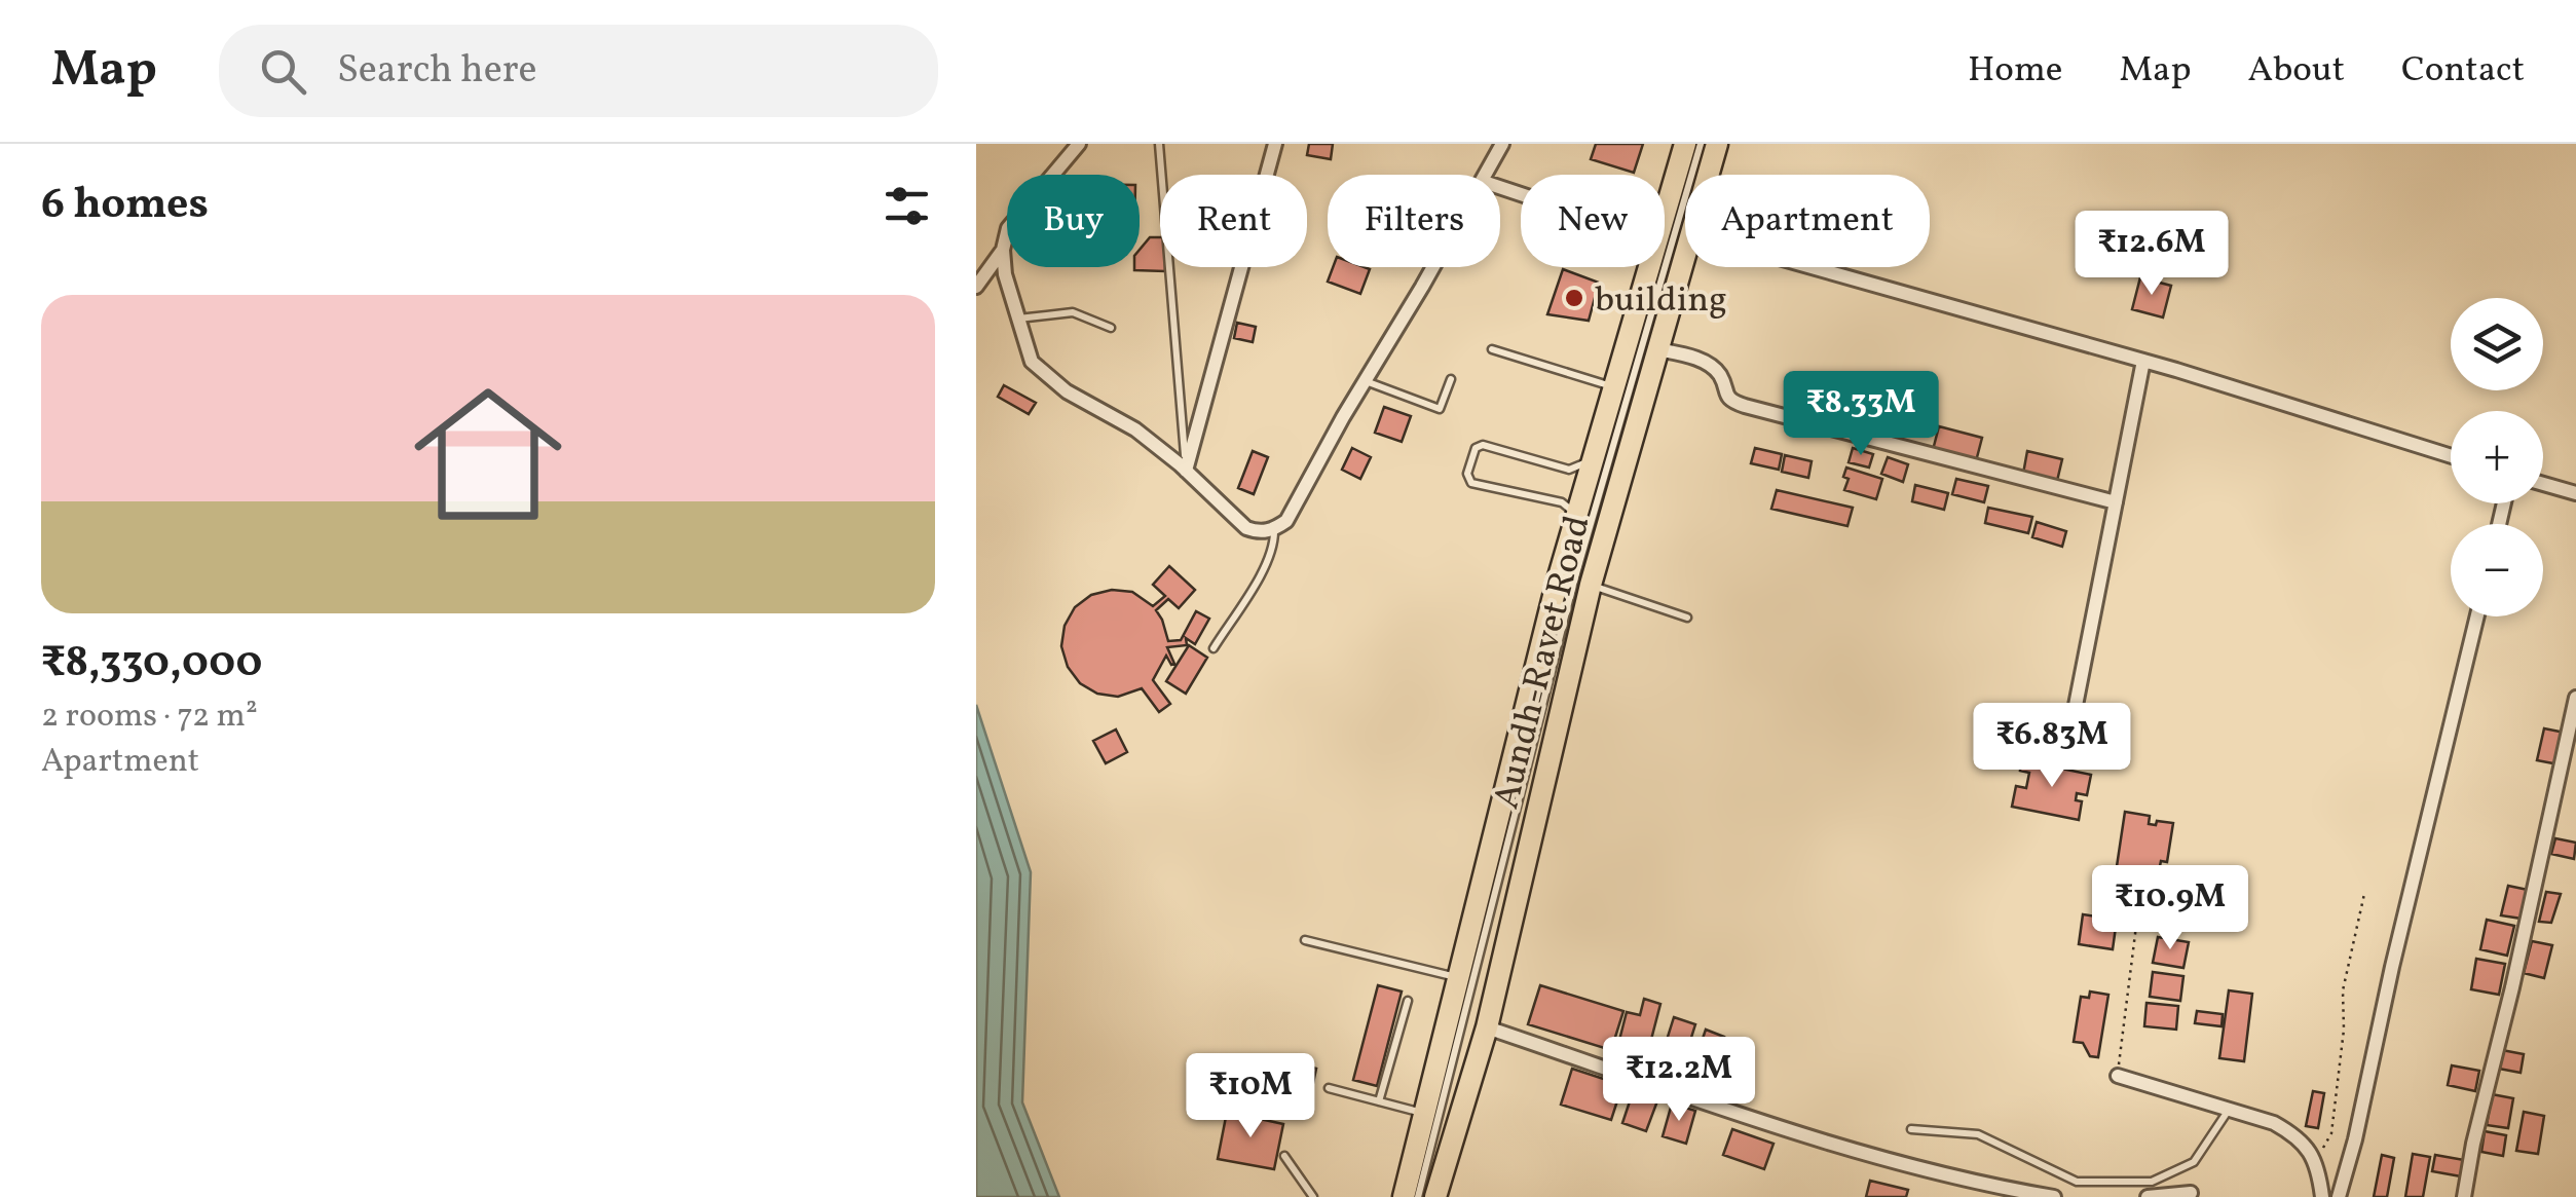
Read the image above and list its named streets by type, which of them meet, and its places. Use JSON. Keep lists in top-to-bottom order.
{
  "streets": {
    "main road": ["Aundh-Ravet Road"]
  },
  "places": ["building"],
  "page": {
    "header": "Map",
    "search": "Search here",
    "nav": [
      "Home",
      "Map",
      "About",
      "Contact"
    ],
    "heading": "6 homes",
    "chip": [
      "Buy",
      "Rent",
      "Filters",
      "New",
      "Apartment"
    ],
    "price": [
      "₹12.6M",
      "₹8.33M",
      "₹6.83M",
      "₹10.9M",
      "₹12.2M",
      "₹10M"
    ],
    "list": [
      {
        "name": "₹8,330,000",
        "note": "2 rooms · 72 m² · Apartment"
      }
    ],
    "map_buttons": ["+", "−"]
  }
}
